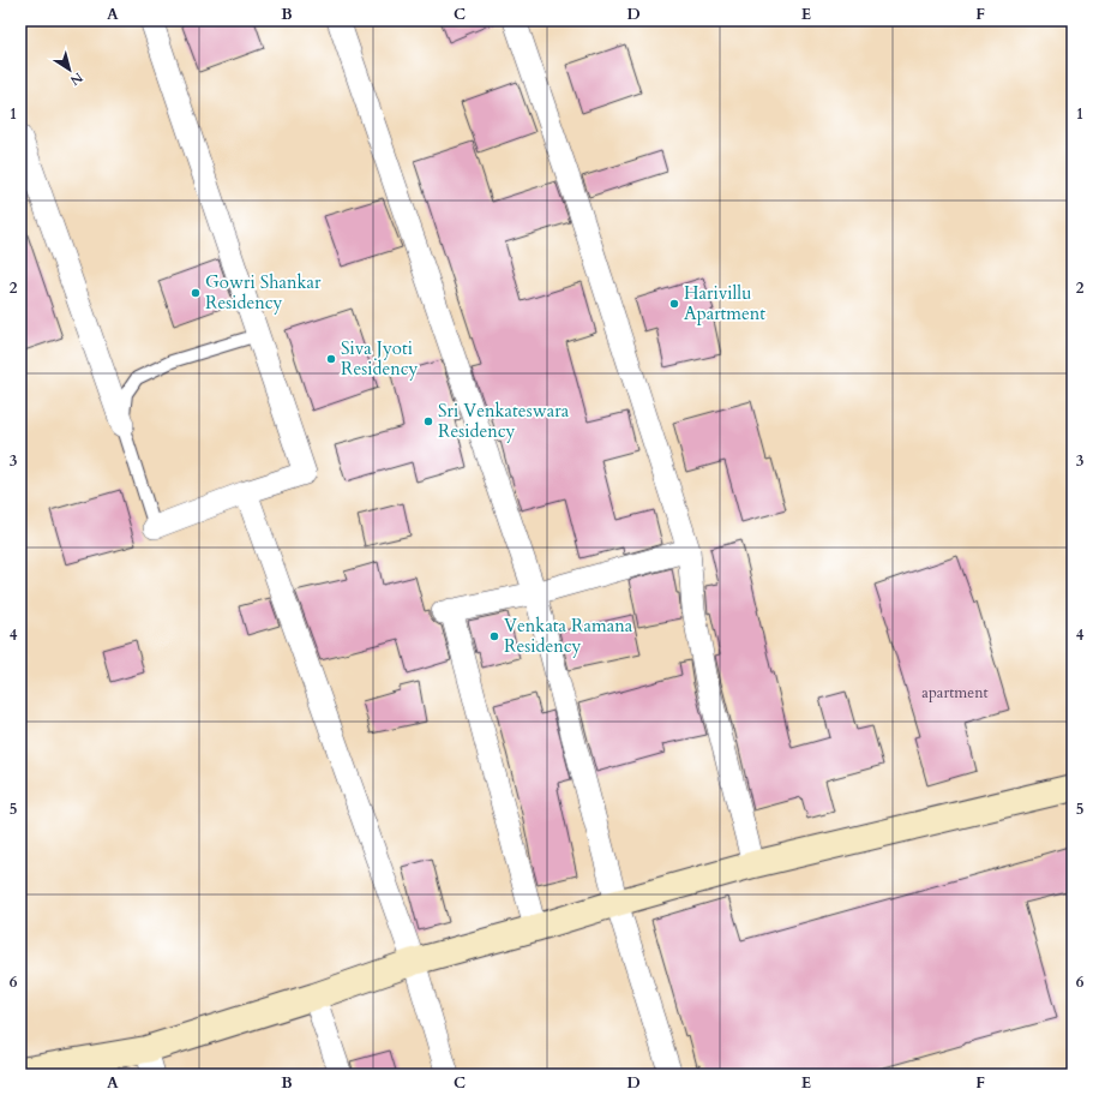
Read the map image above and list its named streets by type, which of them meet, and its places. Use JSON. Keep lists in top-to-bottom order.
{
  "places": [
    "Gowri Shankar Residency",
    "Harivillu Apartment",
    "Siva Jyoti Residency",
    "Sri Venkateswara Residency",
    "Venkata Ramana Residency"
  ],
  "house_numbers": ["apartment"],
  "north": "bottom right",
  "grid": {
    "columns": [
      "A",
      "B",
      "C",
      "D",
      "E",
      "F"
    ],
    "rows": [
      "1",
      "2",
      "3",
      "4",
      "5",
      "6"
    ]
  }
}
